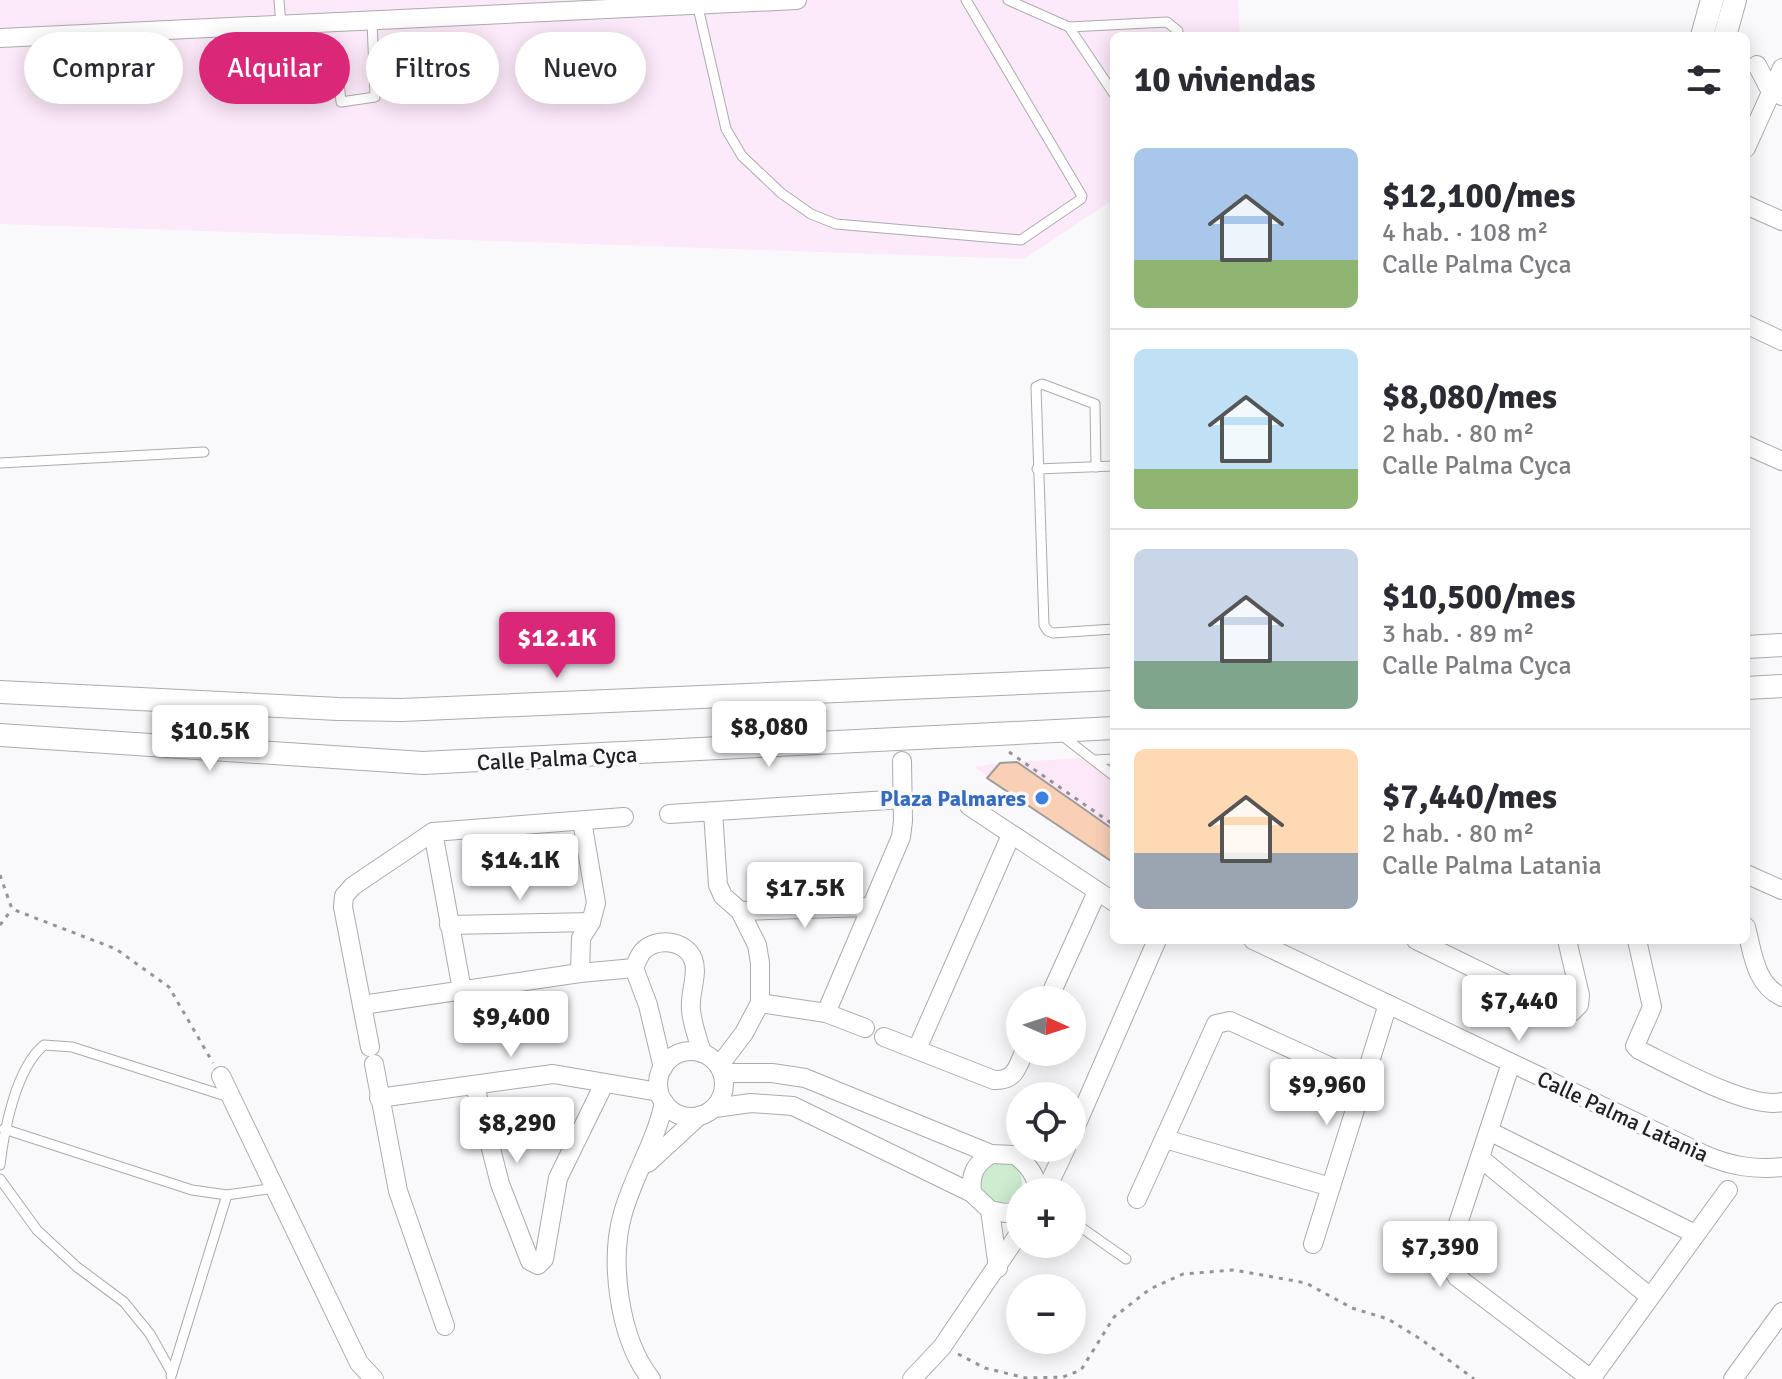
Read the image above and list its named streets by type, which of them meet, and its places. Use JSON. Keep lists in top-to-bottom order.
{
  "streets": {
    "street": ["Calle Palma Cyca", "Calle Palma Latania"]
  },
  "places": ["Plaza Palmares"],
  "north": "right",
  "page": {
    "chip": [
      "Comprar",
      "Alquilar",
      "Filtros",
      "Nuevo"
    ],
    "heading": "10 viviendas",
    "list": [
      {
        "name": "$12,100/mes",
        "note": "4 hab. · 108 m² · Calle Palma Cyca"
      },
      {
        "name": "$8,080/mes",
        "note": "2 hab. · 80 m² · Calle Palma Cyca"
      },
      {
        "name": "$10,500/mes",
        "note": "3 hab. · 89 m² · Calle Palma Cyca"
      },
      {
        "name": "$7,440/mes",
        "note": "2 hab. · 80 m² · Calle Palma Latania"
      }
    ],
    "price": [
      "$12.1K",
      "$8,080",
      "$10.5K",
      "$14.1K",
      "$17.5K",
      "$7,440",
      "$9,400",
      "$9,960",
      "$8,290",
      "$7,390"
    ],
    "map_buttons": ["+", "−"]
  }
}
